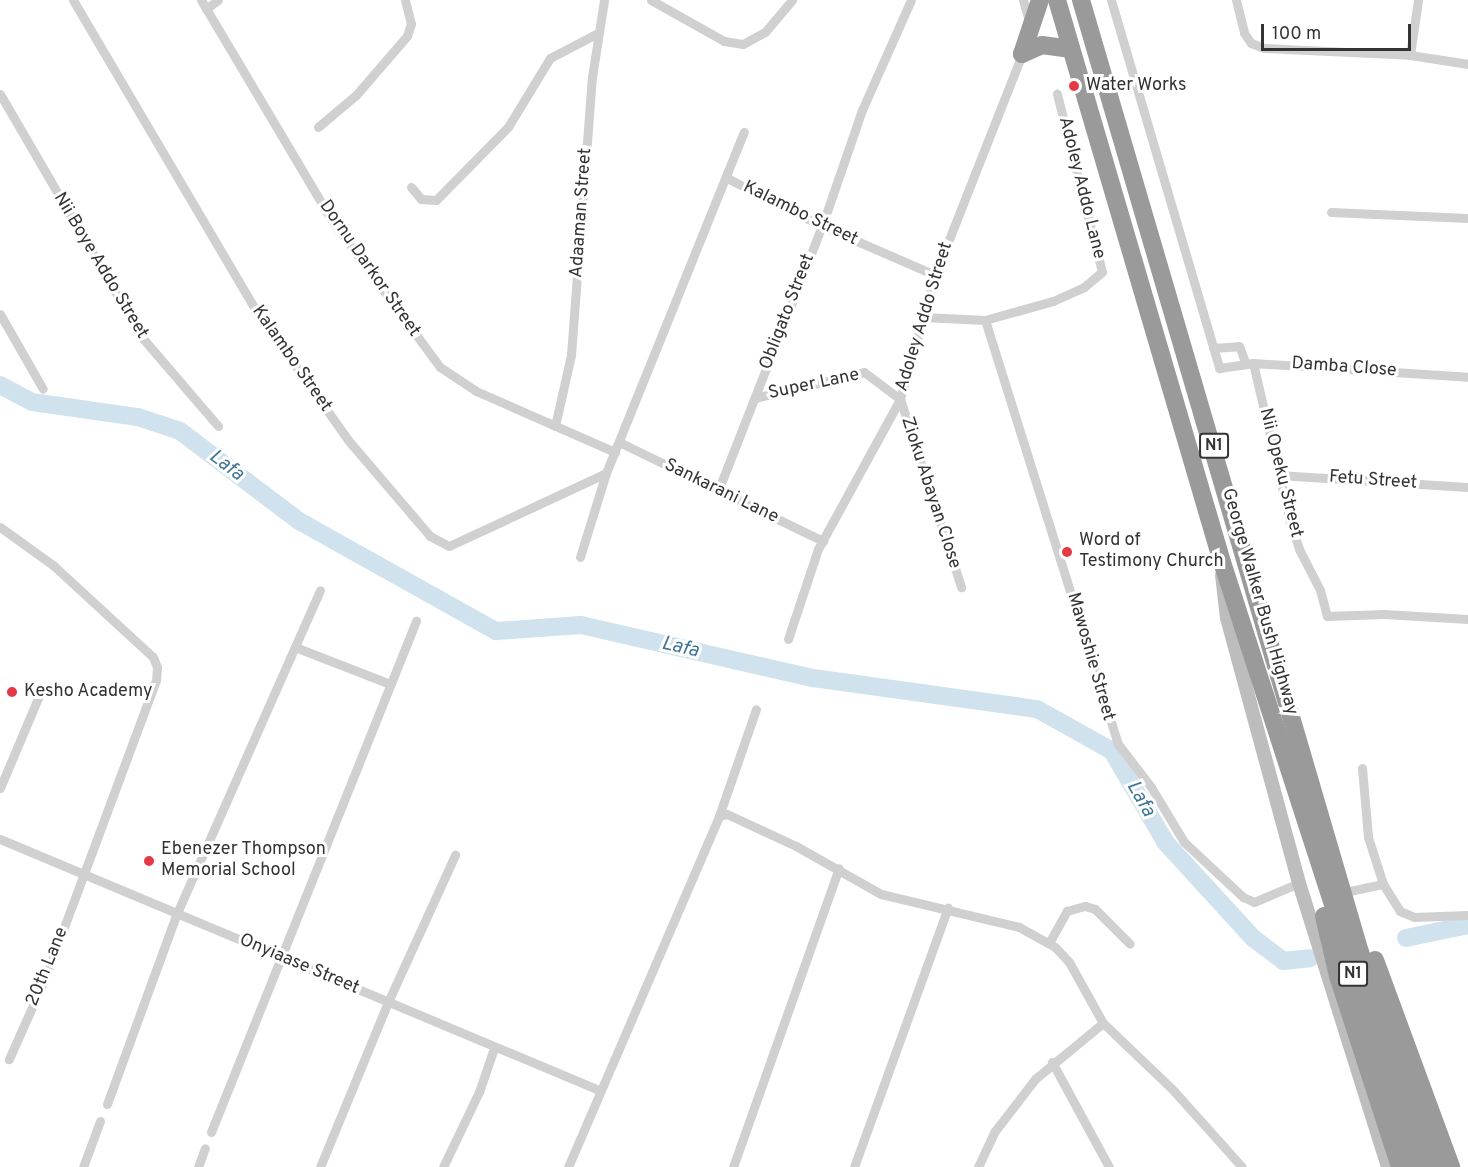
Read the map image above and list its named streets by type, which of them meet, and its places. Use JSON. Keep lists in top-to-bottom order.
{
  "streets": {
    "highway": ["N1", "George Walker Bush Highway"],
    "street": [
      "Adoley Addo Lane",
      "Adaaman Street",
      "Kalambo Street",
      "Nii Boye Addo Street",
      "Dornu Darkor Street",
      "Obligato Street",
      "Adoley Addo Street",
      "Damba Close",
      "Super Lane",
      "Nii Opeku Street",
      "Fetu Street",
      "Sankarani Lane",
      "Zioku Abayan Close",
      "Mawoshie Street",
      "Onyiaase Street",
      "20th Lane"
    ]
  },
  "crossings": [
    ["Adoley Addo Lane", "Adoley Addo Street"],
    ["Adoley Addo Lane", "Mawoshie Street"],
    ["Adaaman Street", "Dornu Darkor Street"],
    ["Kalambo Street", "Dornu Darkor Street"],
    ["Kalambo Street", "Obligato Street"],
    ["Kalambo Street", "Adoley Addo Street"],
    ["Kalambo Street", "Sankarani Lane"],
    ["Obligato Street", "Super Lane"],
    ["Obligato Street", "Sankarani Lane"],
    ["Adoley Addo Street", "Super Lane"],
    ["Adoley Addo Street", "Sankarani Lane"],
    ["Adoley Addo Street", "Zioku Abayan Close"],
    ["Damba Close", "Nii Opeku Street"],
    ["Super Lane", "Zioku Abayan Close"],
    ["N1", "George Walker Bush Highway"],
    ["Nii Opeku Street", "Fetu Street"],
    ["George Walker Bush Highway", "Mawoshie Street"],
    ["Onyiaase Street", "20th Lane"]
  ],
  "water": ["Lafa"],
  "places": [
    "Water Works",
    "Word of Testimony Church",
    "Kesho Academy",
    "Ebenezer Thompson Memorial School"
  ],
  "scale_bar": "100 m"
}
